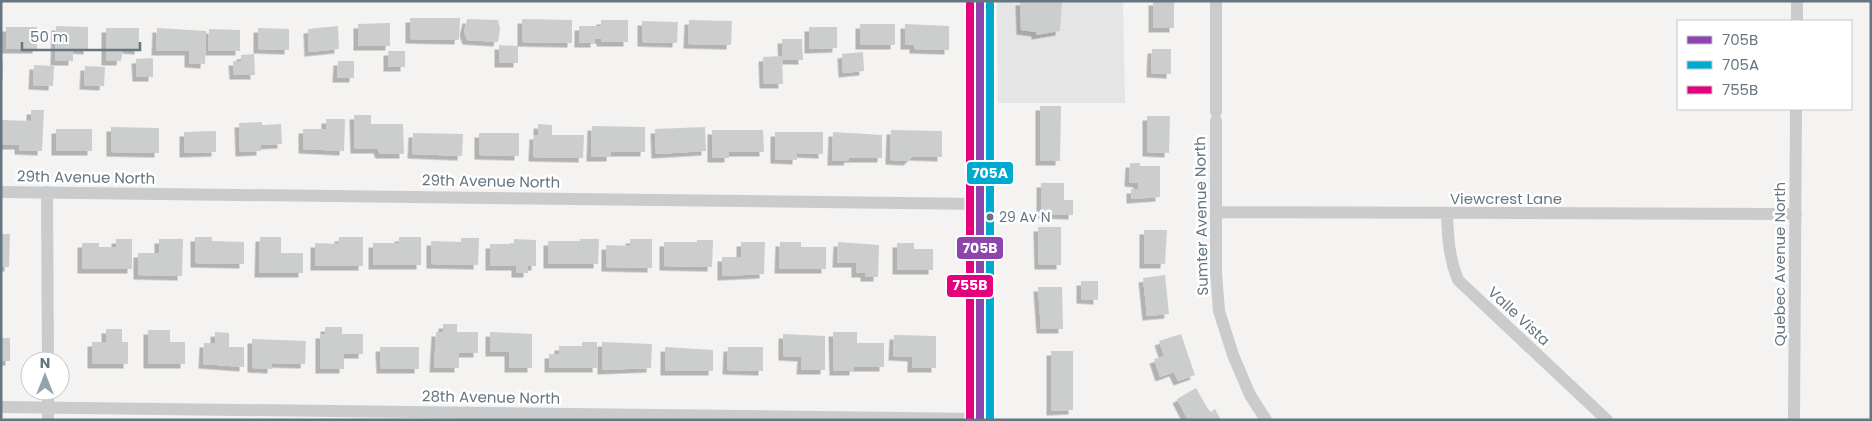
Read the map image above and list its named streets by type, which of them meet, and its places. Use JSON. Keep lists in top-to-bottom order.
{
  "streets": {
    "street": [
      "29th Avenue North",
      "Viewcrest Lane",
      "Sumter Avenue North",
      "Quebec Avenue North",
      "Valle Vista",
      "28th Avenue North"
    ]
  },
  "crossings": [
    ["Viewcrest Lane", "Sumter Avenue North"],
    ["Viewcrest Lane", "Quebec Avenue North"],
    ["Viewcrest Lane", "Valle Vista"]
  ],
  "places": ["29 Av N"],
  "lines": ["transit line 705B", "transit line 705A", "transit line 755B"],
  "legend": ["705B", "705A", "755B"],
  "scale_bar": "50 m",
  "north": "top"
}
